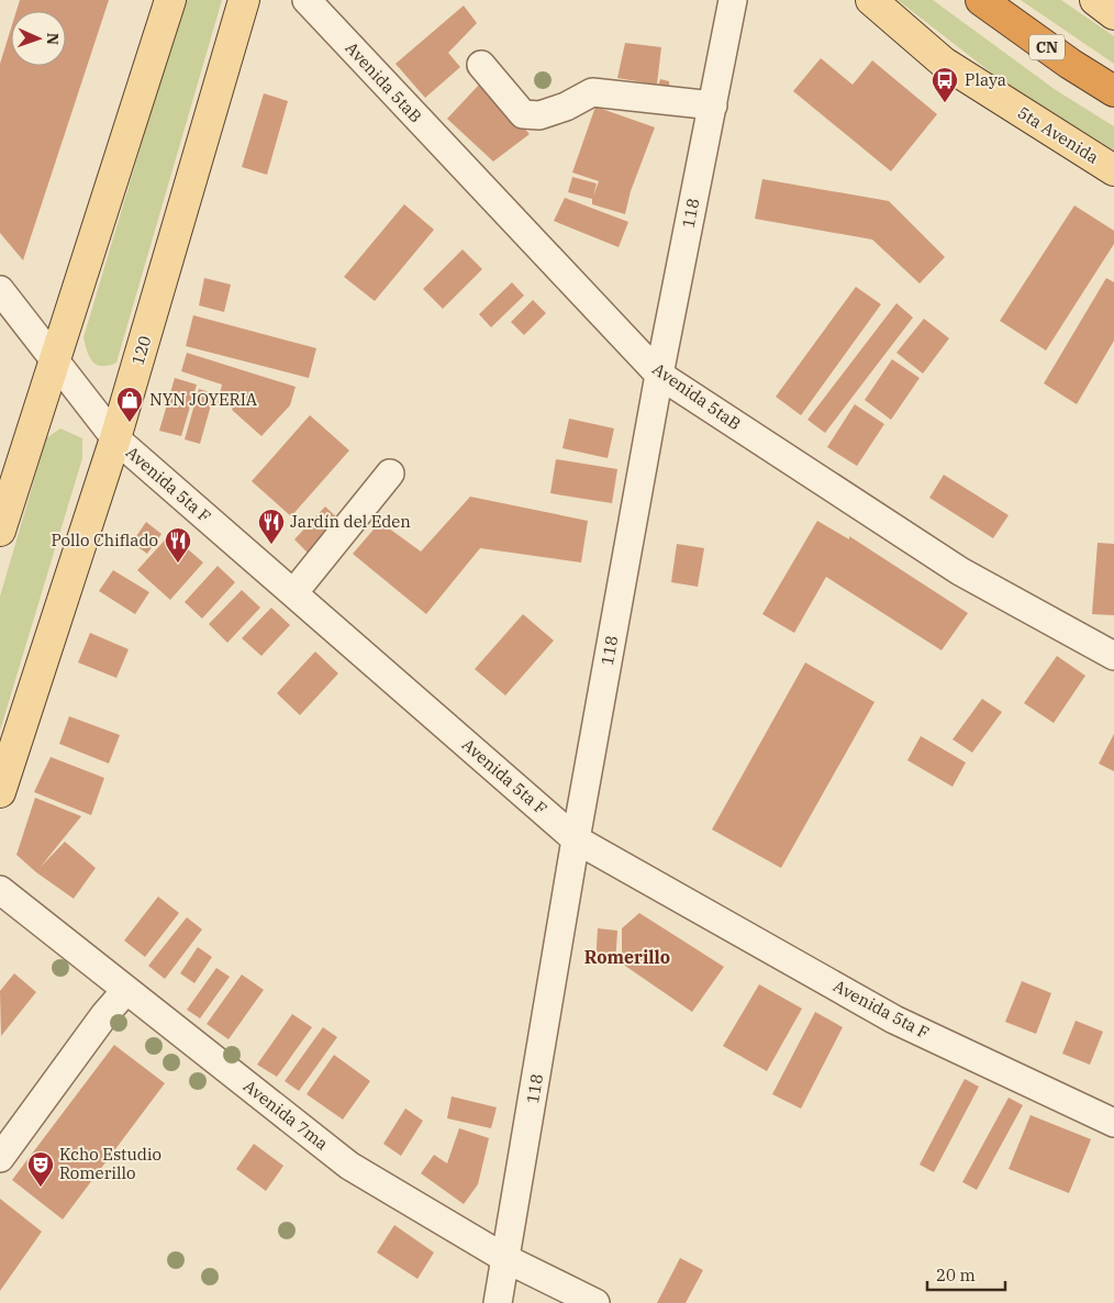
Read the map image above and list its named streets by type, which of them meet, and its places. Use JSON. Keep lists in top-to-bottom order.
{
  "streets": {
    "highway": ["CN"],
    "main road": ["5ta Avenida", "120"],
    "street": [
      "Avenida 5taB",
      "118",
      "Avenida 5ta F",
      "Avenida 7ma"
    ]
  },
  "crossings": [
    ["Avenida 5taB", "118"],
    ["118", "Avenida 5ta F"],
    ["118", "Avenida 7ma"],
    ["120", "Avenida 5ta F"]
  ],
  "districts": ["Romerillo"],
  "places": {
    "bus stop": ["Playa"],
    "shop": ["NYN JOYERIA"],
    "restaurant": ["Jardín del Eden", "Pollo Chiflado"],
    "theatre": ["Kcho Estudio Romerillo"]
  },
  "scale_bar": "20 m",
  "north": "right"
}
